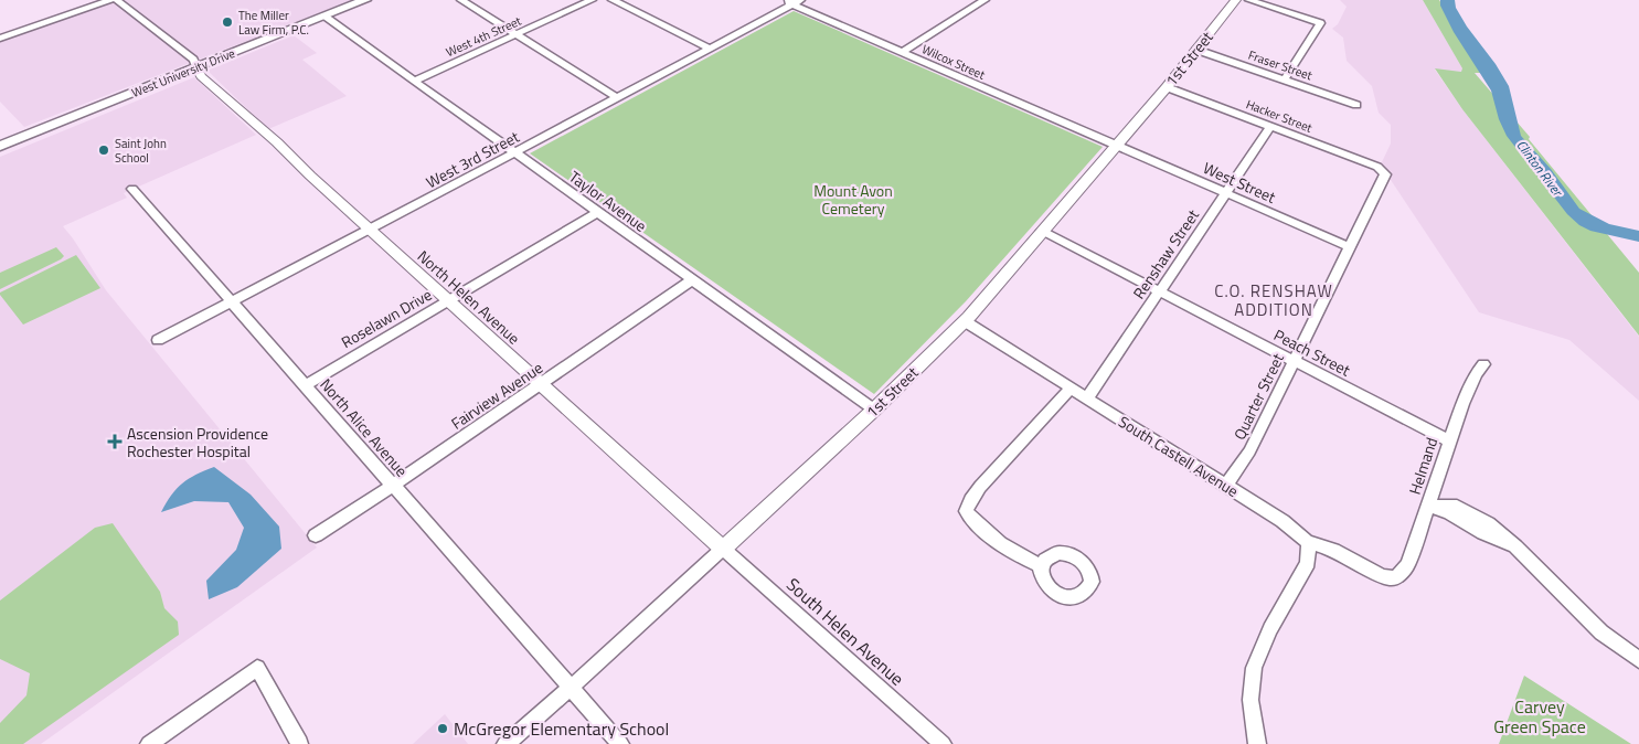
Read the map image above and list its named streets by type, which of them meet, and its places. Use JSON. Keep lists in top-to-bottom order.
{
  "streets": {
    "main road": ["West University Drive"],
    "street": [
      "West 4th Street",
      "1st Street",
      "Wilcox Street",
      "Fraser Street",
      "Hacker Street",
      "West 3rd Street",
      "West Street",
      "Taylor Avenue",
      "Renshaw Street",
      "North Helen Avenue",
      "Roselawn Drive",
      "Peach Street",
      "Fairview Avenue",
      "Quarter Street",
      "North Alice Avenue",
      "South Castell Avenue",
      "Helmand",
      "South Helen Avenue"
    ]
  },
  "crossings": [
    ["West 4th Street", "Taylor Avenue"],
    ["1st Street", "Wilcox Street"],
    ["1st Street", "Fraser Street"],
    ["1st Street", "Hacker Street"],
    ["1st Street", "West Street"],
    ["1st Street", "Taylor Avenue"],
    ["1st Street", "North Helen Avenue"],
    ["1st Street", "Peach Street"],
    ["1st Street", "North Alice Avenue"],
    ["1st Street", "South Castell Avenue"],
    ["1st Street", "South Helen Avenue"],
    ["Wilcox Street", "West 3rd Street"],
    ["Wilcox Street", "West Street"],
    ["West University Drive", "Taylor Avenue"],
    ["West University Drive", "North Helen Avenue"],
    ["Hacker Street", "Renshaw Street"],
    ["Hacker Street", "Quarter Street"],
    ["West 3rd Street", "Taylor Avenue"],
    ["West 3rd Street", "North Helen Avenue"],
    ["West 3rd Street", "North Alice Avenue"],
    ["West Street", "Renshaw Street"],
    ["West Street", "Quarter Street"],
    ["Taylor Avenue", "Roselawn Drive"],
    ["Taylor Avenue", "Fairview Avenue"],
    ["Renshaw Street", "Peach Street"],
    ["Renshaw Street", "South Castell Avenue"],
    ["North Helen Avenue", "Roselawn Drive"],
    ["North Helen Avenue", "Fairview Avenue"],
    ["North Helen Avenue", "South Helen Avenue"],
    ["Roselawn Drive", "North Alice Avenue"],
    ["Peach Street", "Quarter Street"],
    ["Peach Street", "Helmand"],
    ["Fairview Avenue", "North Alice Avenue"],
    ["Quarter Street", "South Castell Avenue"],
    ["South Castell Avenue", "Helmand"]
  ],
  "districts": ["C.O. RENSHAW ADDITION"],
  "water": ["Clinton River"],
  "parks": ["Mount Avon Cemetery", "Carvey Green Space"],
  "places": {
    "other": ["The Miller Law Firm, P.C.", "Saint John School", "McGregor Elementary School"],
    "health": ["Ascension Providence Rochester Hospital"]
  }
}
